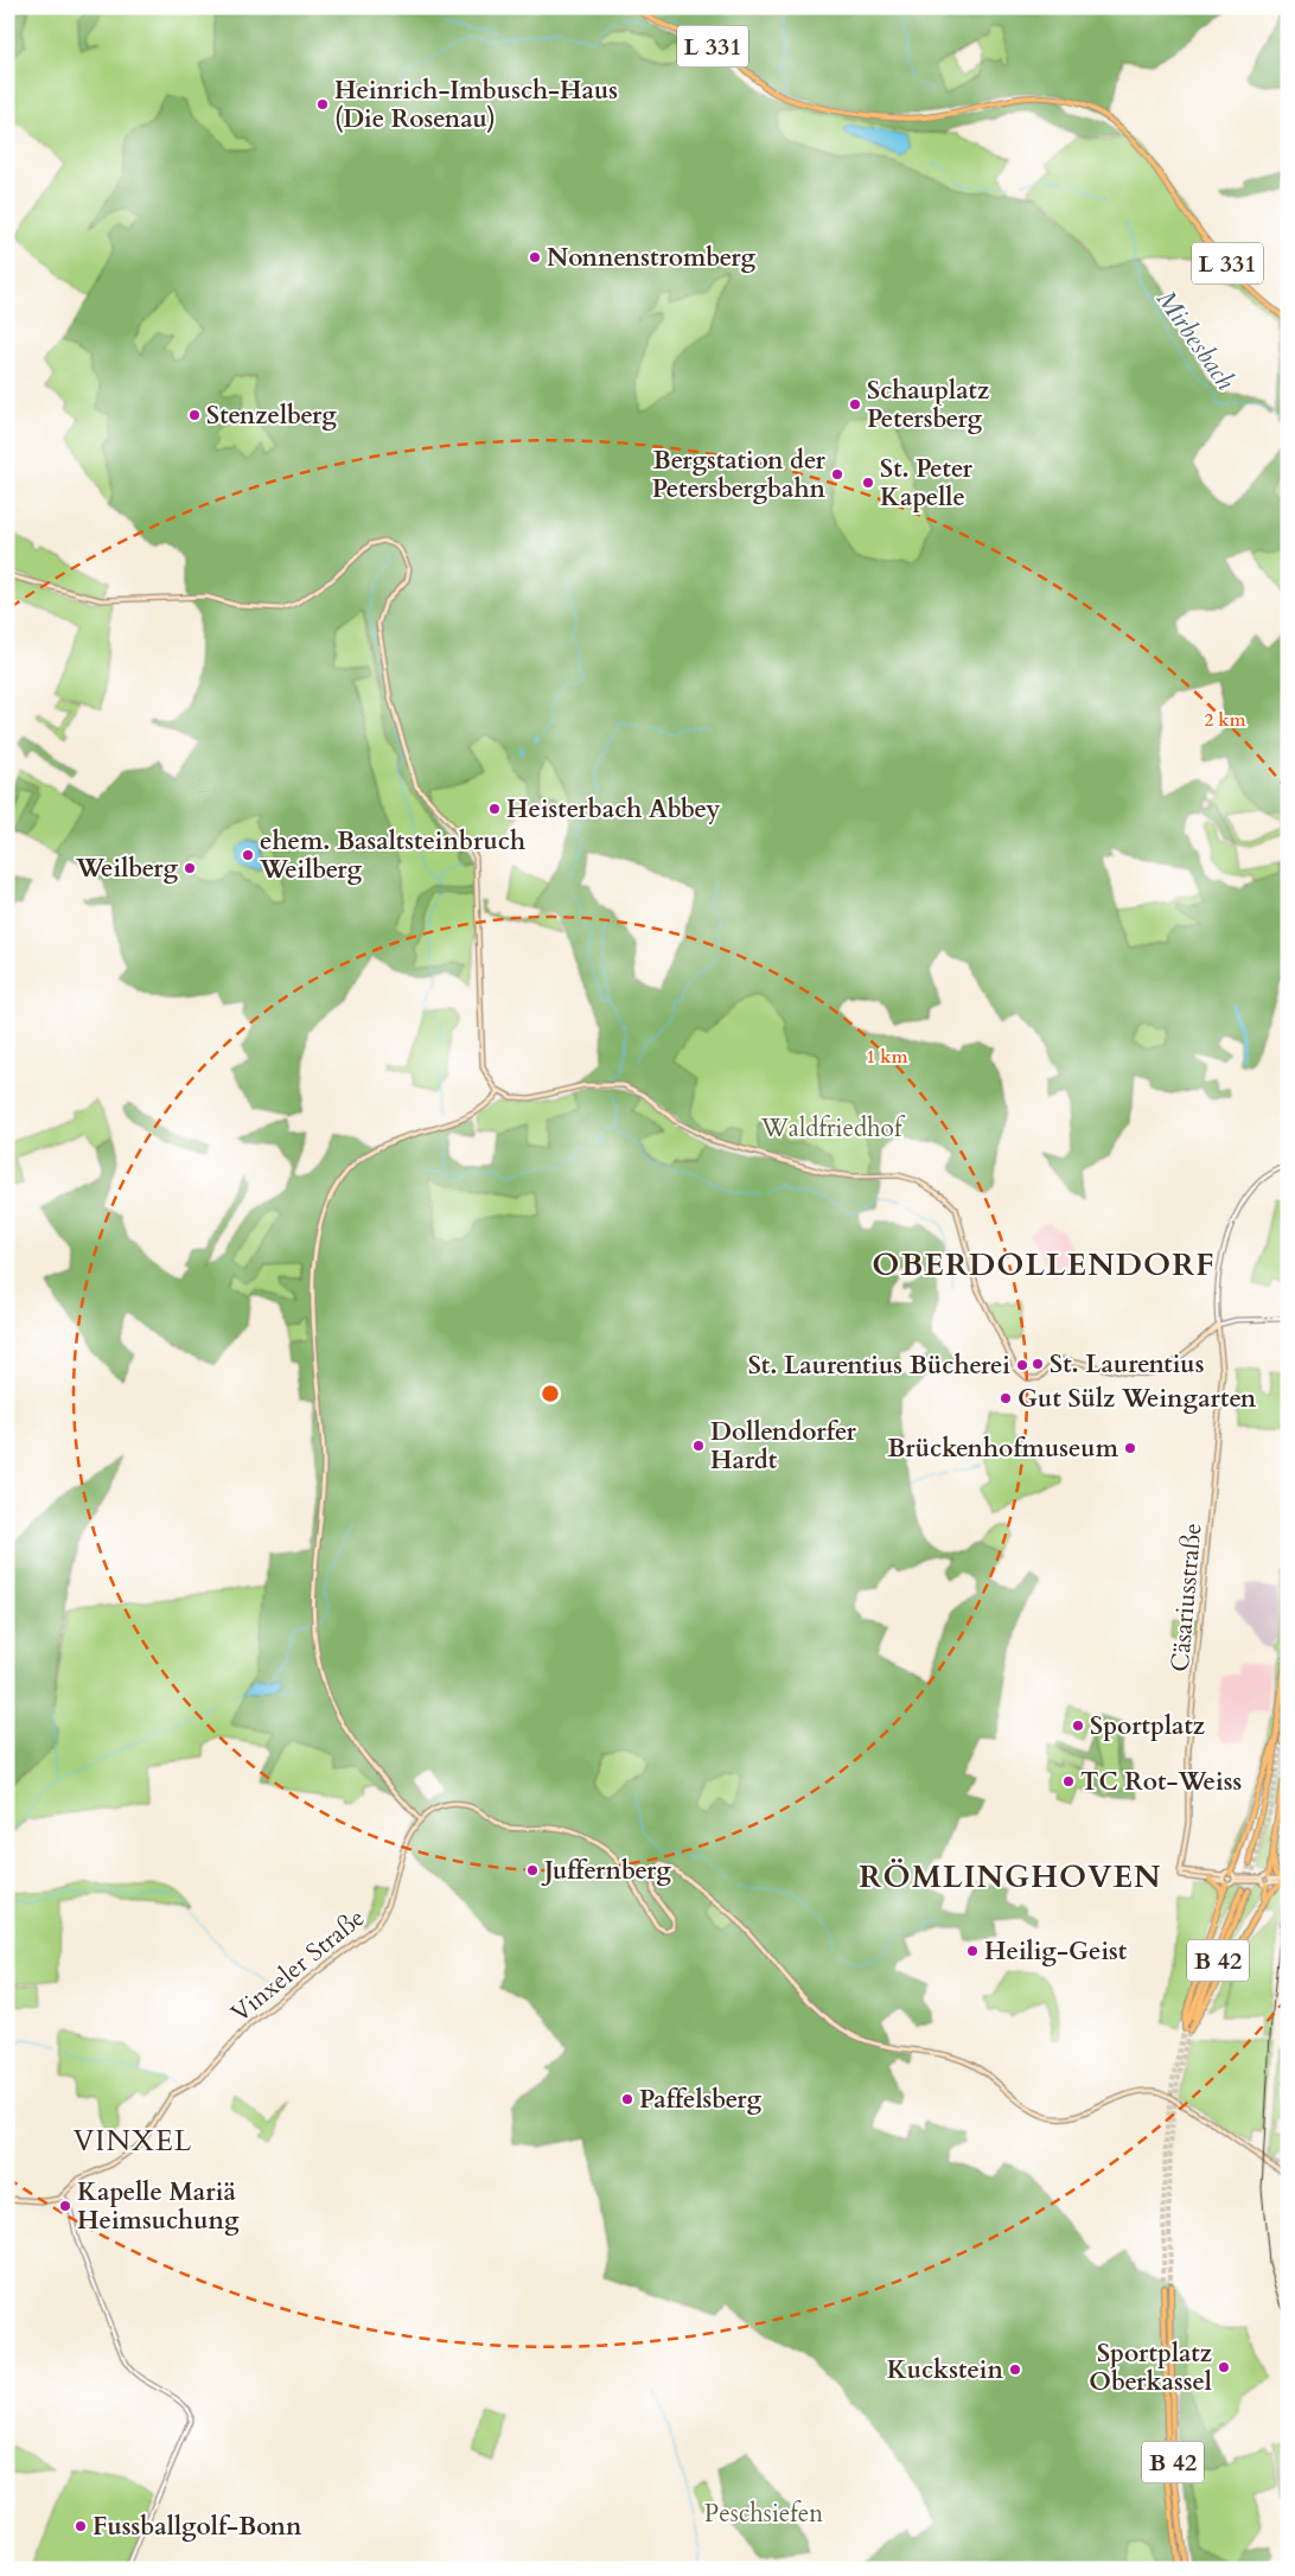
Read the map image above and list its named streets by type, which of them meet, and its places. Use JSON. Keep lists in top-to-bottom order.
{
  "streets": {
    "main road": [
      "L 331",
      "Cäsariusstraße",
      "B 42",
      "Vinxeler Straße"
    ]
  },
  "districts": ["OBERDOLLENDORF", "RÖMLINGHOVEN", "VINXEL"],
  "water": ["Mirbesbach"],
  "parks": ["Waldfriedhof", "Peschsiefen"],
  "places": [
    "Heinrich-Imbusch-Haus (Die Rosenau)",
    "Nonnenstromberg",
    "Schauplatz Petersberg",
    "Stenzelberg",
    "Bergstation der Petersbergbahn",
    "St. Peter Kapelle",
    "Heisterbach Abbey",
    "ehem. Basaltsteinbruch Weilberg",
    "Weilberg",
    "St. Laurentius",
    "St. Laurentius Bücherei",
    "Gut Sülz Weingarten",
    "Dollendorfer Hardt",
    "Brückenhofmuseum",
    "Sportplatz",
    "TC Rot-Weiss",
    "Juffernberg",
    "Heilig-Geist",
    "Paffelsberg",
    "Kapelle Mariä Heimsuchung",
    "Sportplatz Oberkassel",
    "Kuckstein",
    "Fussballgolf-Bonn"
  ],
  "rings": ["2 km", "1 km"]
}
